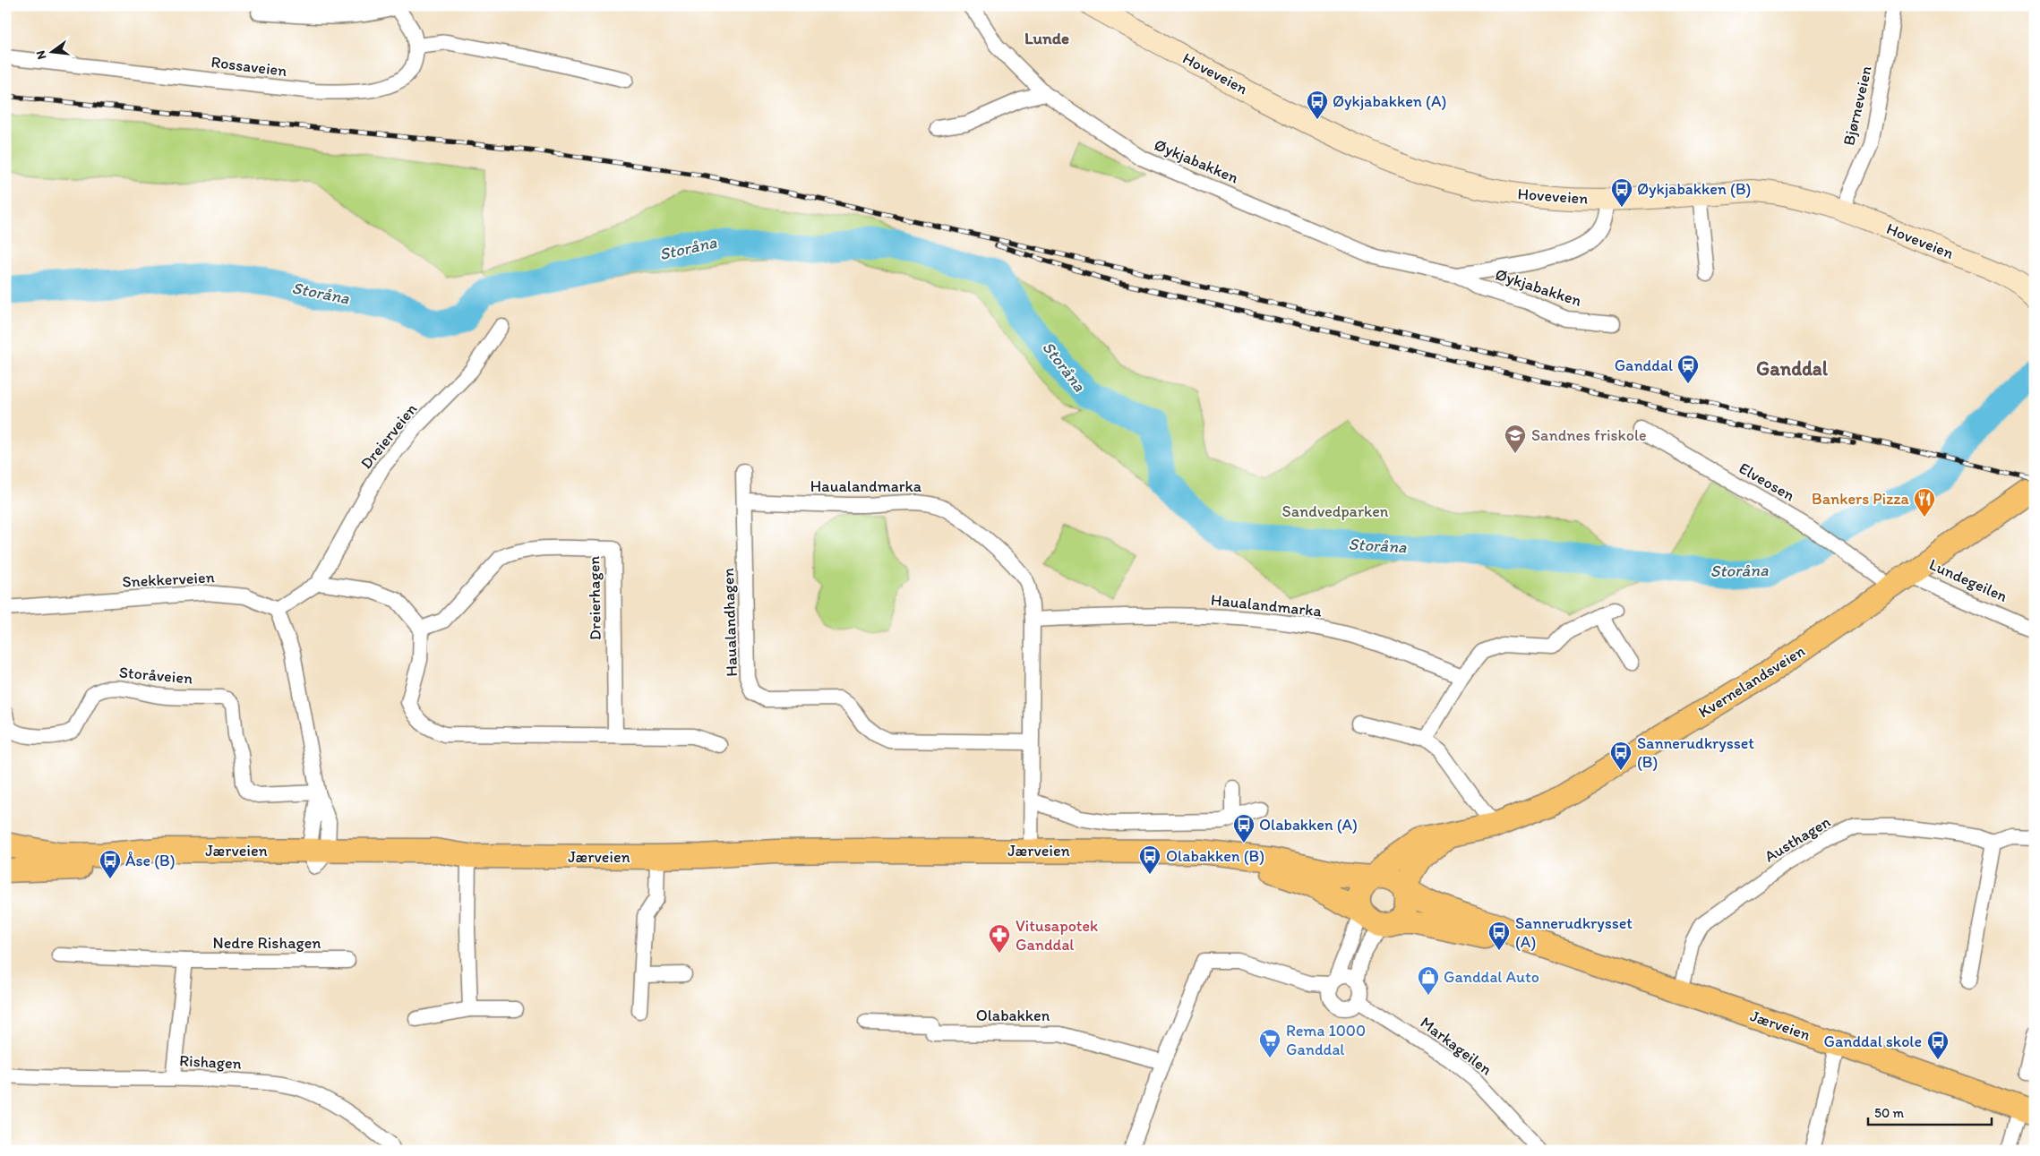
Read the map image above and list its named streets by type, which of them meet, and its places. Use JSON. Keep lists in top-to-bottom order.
{
  "streets": {
    "main road": ["Hoveveien", "Kvernelandsveien", "Jærveien"],
    "street": [
      "Rossaveien",
      "Bjørneveien",
      "Øykjabakken",
      "Dreierveien",
      "Elveosen",
      "Haualandmarka",
      "Snekkerveien",
      "Lundegeilen",
      "Dreierhagen",
      "Haualandhagen",
      "Storåveien",
      "Austhagen",
      "Nedre Rishagen",
      "Olabakken",
      "Markageilen",
      "Rishagen"
    ]
  },
  "crossings": [
    ["Hoveveien", "Bjørneveien"],
    ["Hoveveien", "Øykjabakken"],
    ["Dreierveien", "Snekkerveien"],
    ["Elveosen", "Kvernelandsveien"],
    ["Haualandmarka", "Haualandhagen"],
    ["Haualandmarka", "Jærveien"],
    ["Lundegeilen", "Kvernelandsveien"],
    ["Kvernelandsveien", "Jærveien"],
    ["Austhagen", "Jærveien"]
  ],
  "districts": ["Lunde", "Ganddal"],
  "water": ["Storåna"],
  "parks": ["Sandvedparken"],
  "places": {
    "bus stop": [
      "Øykjabakken (A)",
      "Øykjabakken (B)",
      "Sannerudkrysset (B)",
      "Olabakken (A)",
      "Olabakken (B)",
      "Åse (B)",
      "Sannerudkrysset (A)",
      "Ganddal skole"
    ],
    "station": ["Ganddal"],
    "school or university": ["Sandnes friskole"],
    "restaurant": ["Bankers Pizza"],
    "pharmacy": ["Vitusapotek Ganddal"],
    "shop": ["Ganddal Auto"],
    "supermarket": ["Rema 1000 Ganddal"]
  },
  "scale_bar": "50 m",
  "north": "left"
}
